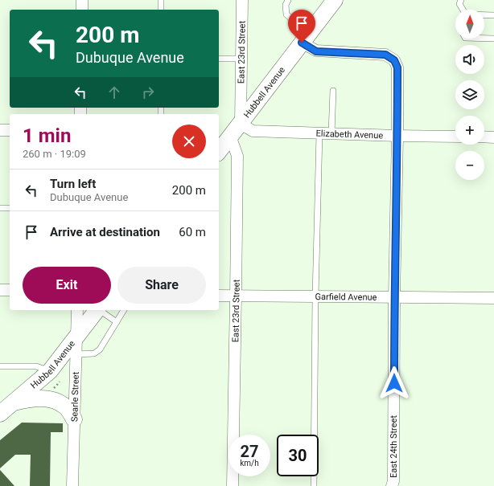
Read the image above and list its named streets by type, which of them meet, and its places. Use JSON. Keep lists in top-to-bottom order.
{
  "streets": {
    "main road": ["Hubbell Avenue"],
    "street": [
      "East 23rd Street",
      "Elizabeth Avenue",
      "Garfield Avenue",
      "Searle Street",
      "East 24th Street"
    ]
  },
  "crossings": [
    ["East 23rd Street", "Hubbell Avenue"],
    ["East 23rd Street", "Elizabeth Avenue"],
    ["East 23rd Street", "Garfield Avenue"],
    ["Hubbell Avenue", "Elizabeth Avenue"],
    ["Hubbell Avenue", "Searle Street"],
    ["Hubbell Avenue", "East 24th Street"],
    ["Elizabeth Avenue", "East 24th Street"],
    ["Garfield Avenue", "East 24th Street"]
  ],
  "north": "top",
  "page": {
    "map_buttons": ["+", "−"],
    "turn": ["200 m", "Dubuque Avenue"],
    "heading": ["1 min", "260 m · 19:09"],
    "list": [
      {
        "name": "Turn left",
        "note": "Dubuque Avenue",
        "value": "200 m"
      },
      {
        "name": "Arrive at destination",
        "value": "60 m"
      }
    ],
    "buttons": ["Exit", "Share"],
    "speed": "27 km/h",
    "limit": "30"
  }
}
